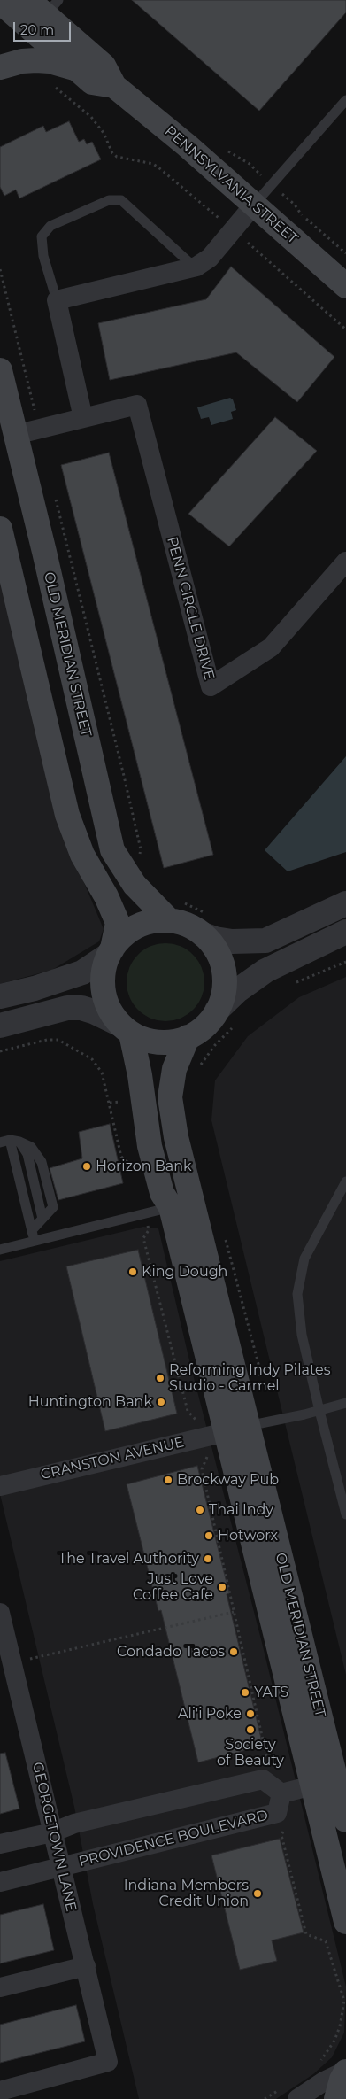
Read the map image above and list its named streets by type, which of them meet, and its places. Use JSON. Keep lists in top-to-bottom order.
{
  "streets": {
    "main road": ["PENNSYLVANIA STREET", "OLD MERIDIAN STREET"],
    "street": [
      "PENN CIRCLE DRIVE",
      "CRANSTON AVENUE",
      "GEORGETOWN LANE",
      "PROVIDENCE BOULEVARD"
    ]
  },
  "crossings": [
    ["PENN CIRCLE DRIVE", "OLD MERIDIAN STREET"],
    ["OLD MERIDIAN STREET", "CRANSTON AVENUE"],
    ["OLD MERIDIAN STREET", "PROVIDENCE BOULEVARD"],
    ["GEORGETOWN LANE", "PROVIDENCE BOULEVARD"]
  ],
  "places": [
    "Horizon Bank",
    "King Dough",
    "Reforming Indy Pilates Studio - Carmel",
    "Huntington Bank",
    "Brockway Pub",
    "Thai Indy",
    "Hotworx",
    "The Travel Authority",
    "Just Love Coffee Cafe",
    "Condado Tacos",
    "YATS",
    "Ali'i Poke",
    "Society of Beauty",
    "Indiana Members Credit Union"
  ],
  "scale_bar": "20 m"
}
